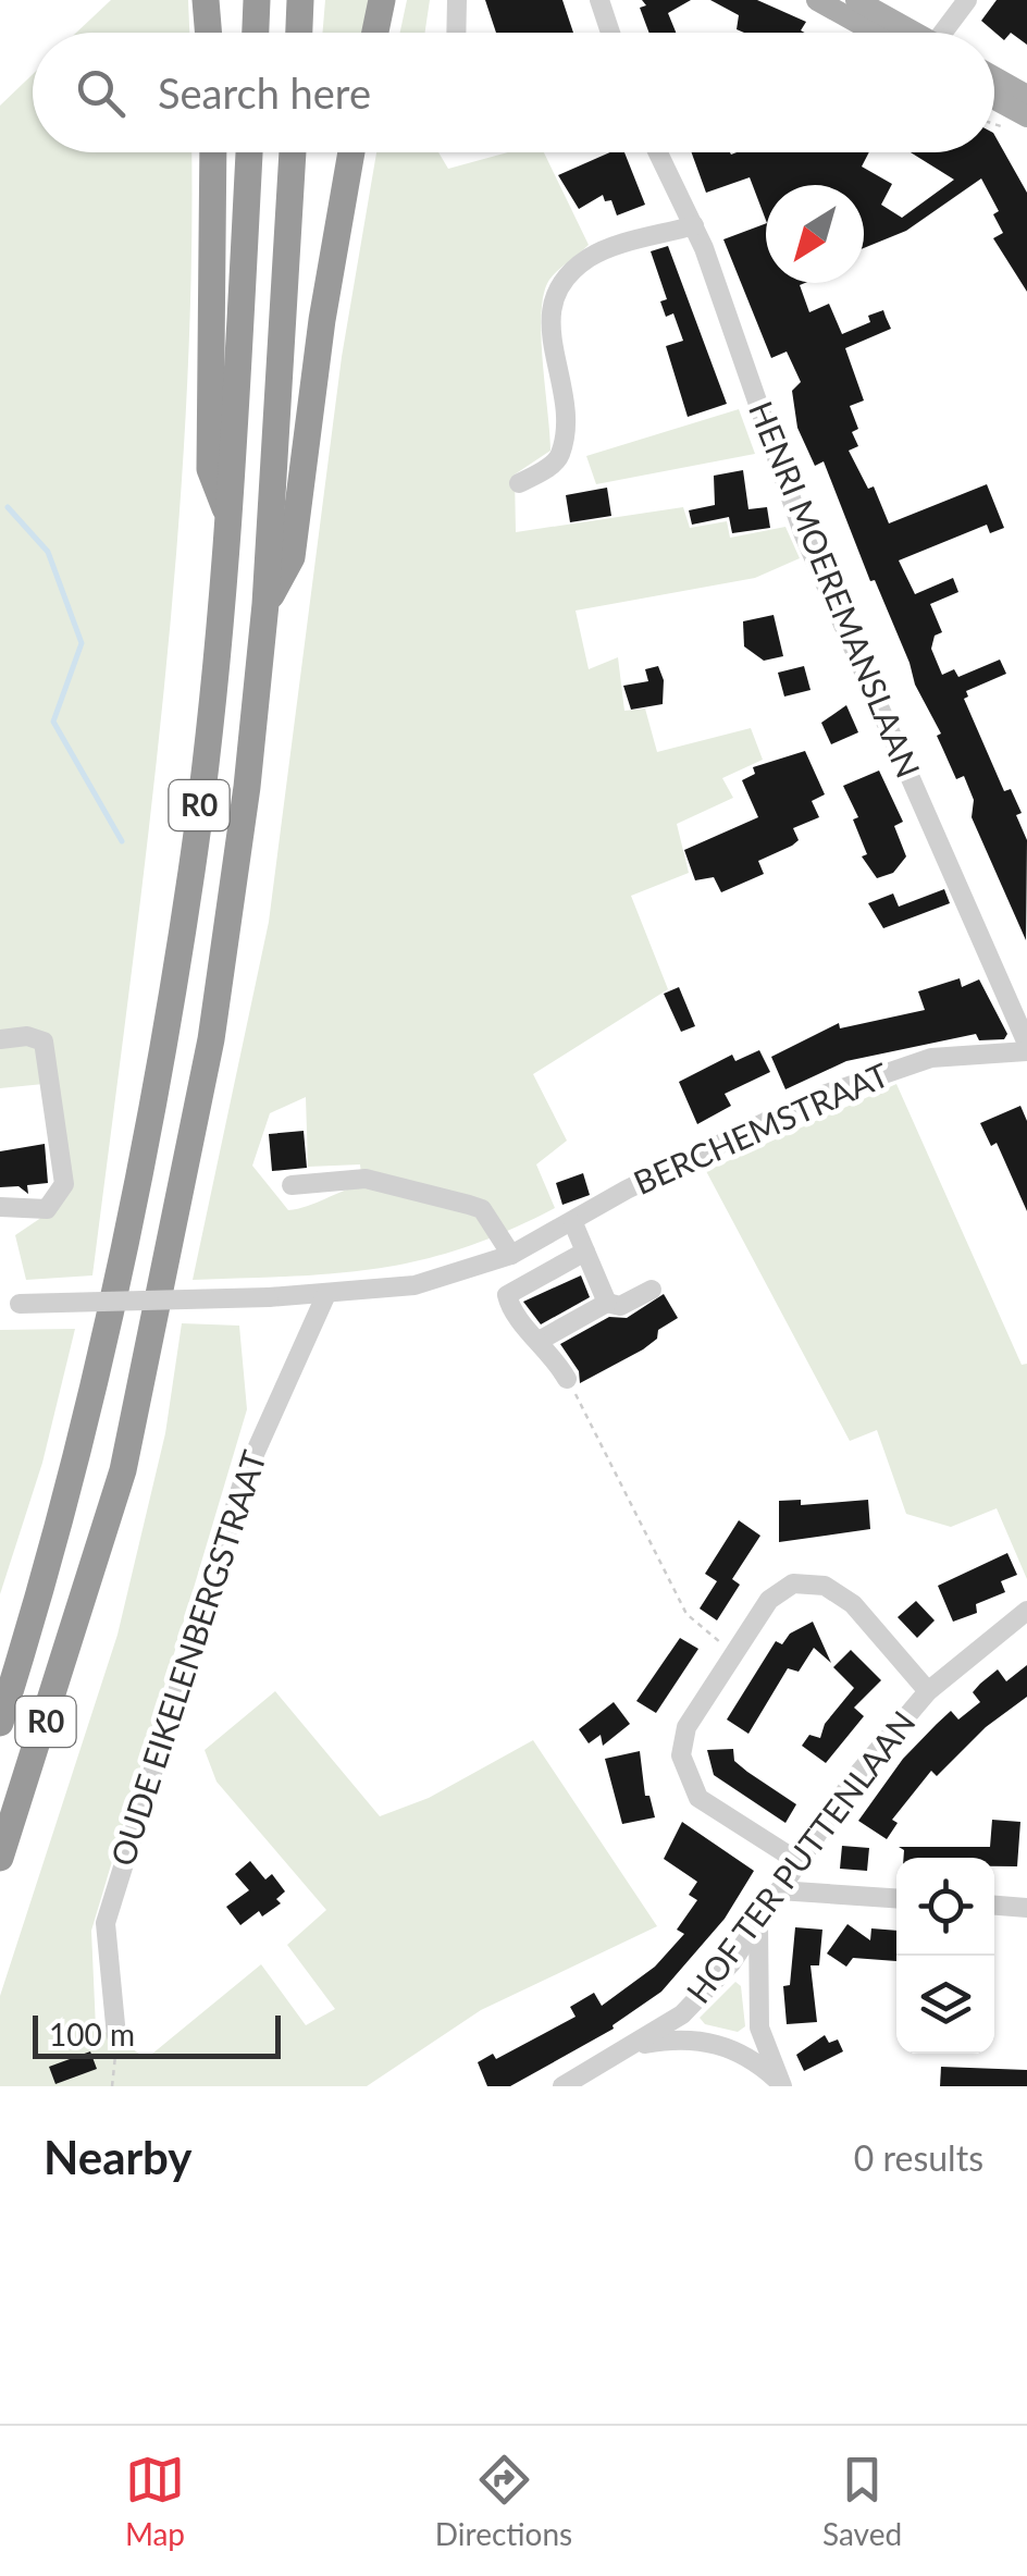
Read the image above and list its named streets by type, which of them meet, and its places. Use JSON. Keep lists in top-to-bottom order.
{
  "streets": {
    "highway": ["R0"],
    "street": [
      "HENRI MOEREMANSLAAN",
      "BERCHEMSTRAAT",
      "OUDE EIKELENBERGSTRAAT",
      "HOF TER PUTTENLAAN"
    ]
  },
  "crossings": [
    ["HENRI MOEREMANSLAAN", "BERCHEMSTRAAT"],
    ["BERCHEMSTRAAT", "OUDE EIKELENBERGSTRAAT"]
  ],
  "scale_bar": "100 m",
  "north": "bottom left",
  "page": {
    "search": "Search here",
    "scale": "100 m",
    "heading": ["Nearby", "0 results"],
    "nav": ["Map", "Directions", "Saved"]
  }
}
